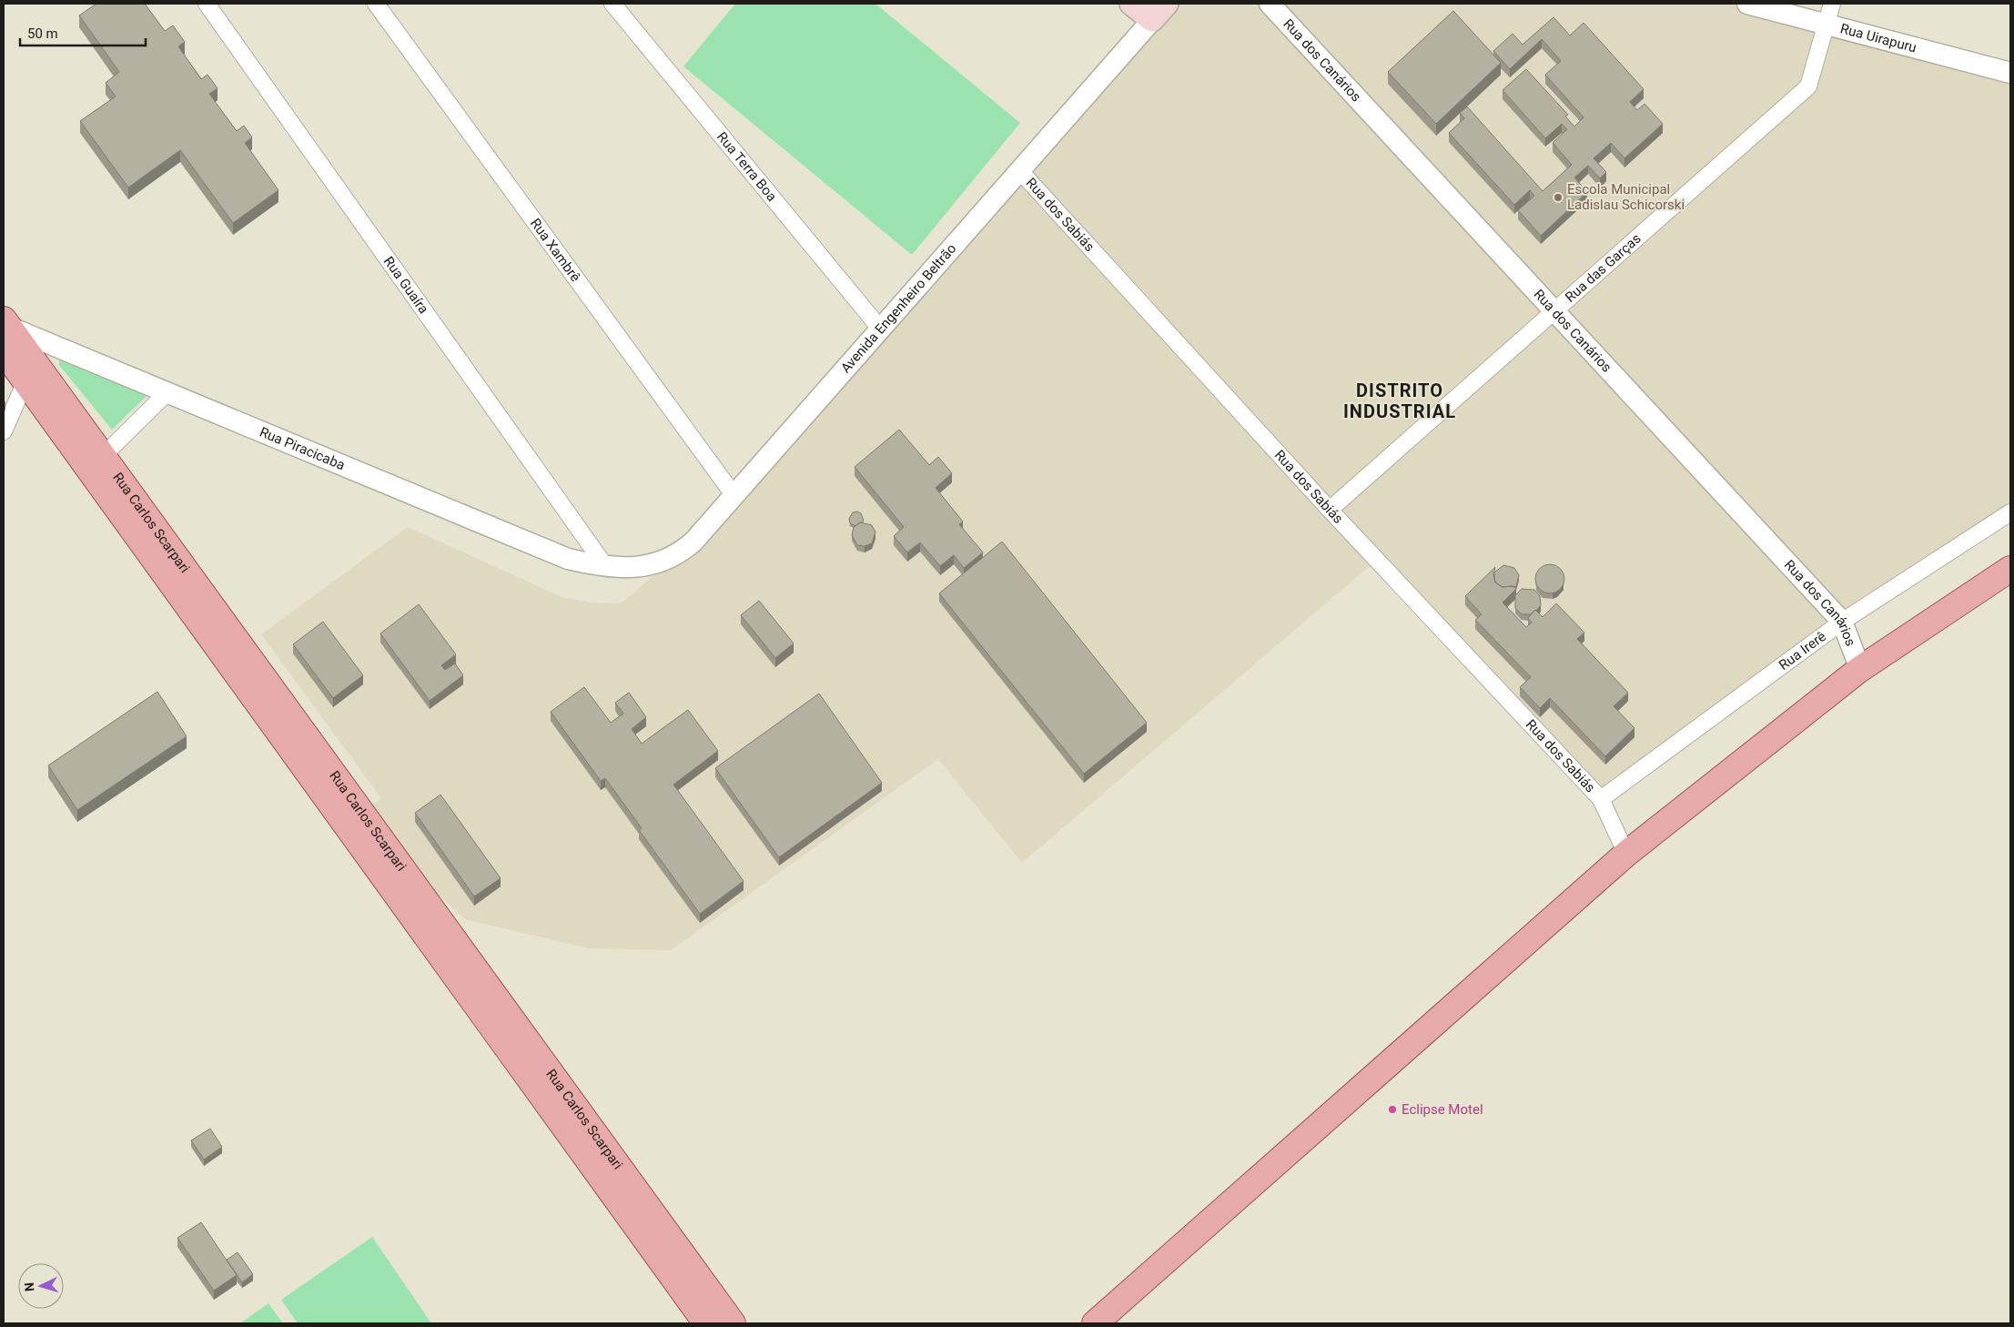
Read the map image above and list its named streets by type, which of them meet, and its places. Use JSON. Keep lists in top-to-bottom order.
{
  "streets": {
    "main road": ["Avenida Engenheiro Beltrão", "Rua Carlos Scarpari"],
    "street": [
      "Rua Uirapuru",
      "Rua dos Canários",
      "Rua Terra Boa",
      "Rua dos Sabiás",
      "Rua Xambrê",
      "Rua das Garças",
      "Rua Guaíra",
      "Rua Piracicaba",
      "Rua Irerê"
    ]
  },
  "crossings": [
    ["Rua Uirapuru", "Rua das Garças"],
    ["Rua dos Canários", "Rua das Garças"],
    ["Rua dos Canários", "Rua Irerê"],
    ["Rua Terra Boa", "Avenida Engenheiro Beltrão"],
    ["Rua dos Sabiás", "Rua das Garças"],
    ["Rua dos Sabiás", "Avenida Engenheiro Beltrão"],
    ["Rua dos Sabiás", "Rua Irerê"],
    ["Rua Xambrê", "Avenida Engenheiro Beltrão"],
    ["Rua Guaíra", "Avenida Engenheiro Beltrão"],
    ["Rua Guaíra", "Rua Piracicaba"],
    ["Avenida Engenheiro Beltrão", "Rua Piracicaba"],
    ["Rua Piracicaba", "Rua Carlos Scarpari"]
  ],
  "districts": ["DISTRITO INDUSTRIAL"],
  "places": ["Escola Municipal Ladislau Schicorski", "Eclipse Motel"],
  "scale_bar": "50 m",
  "north": "left"
}
